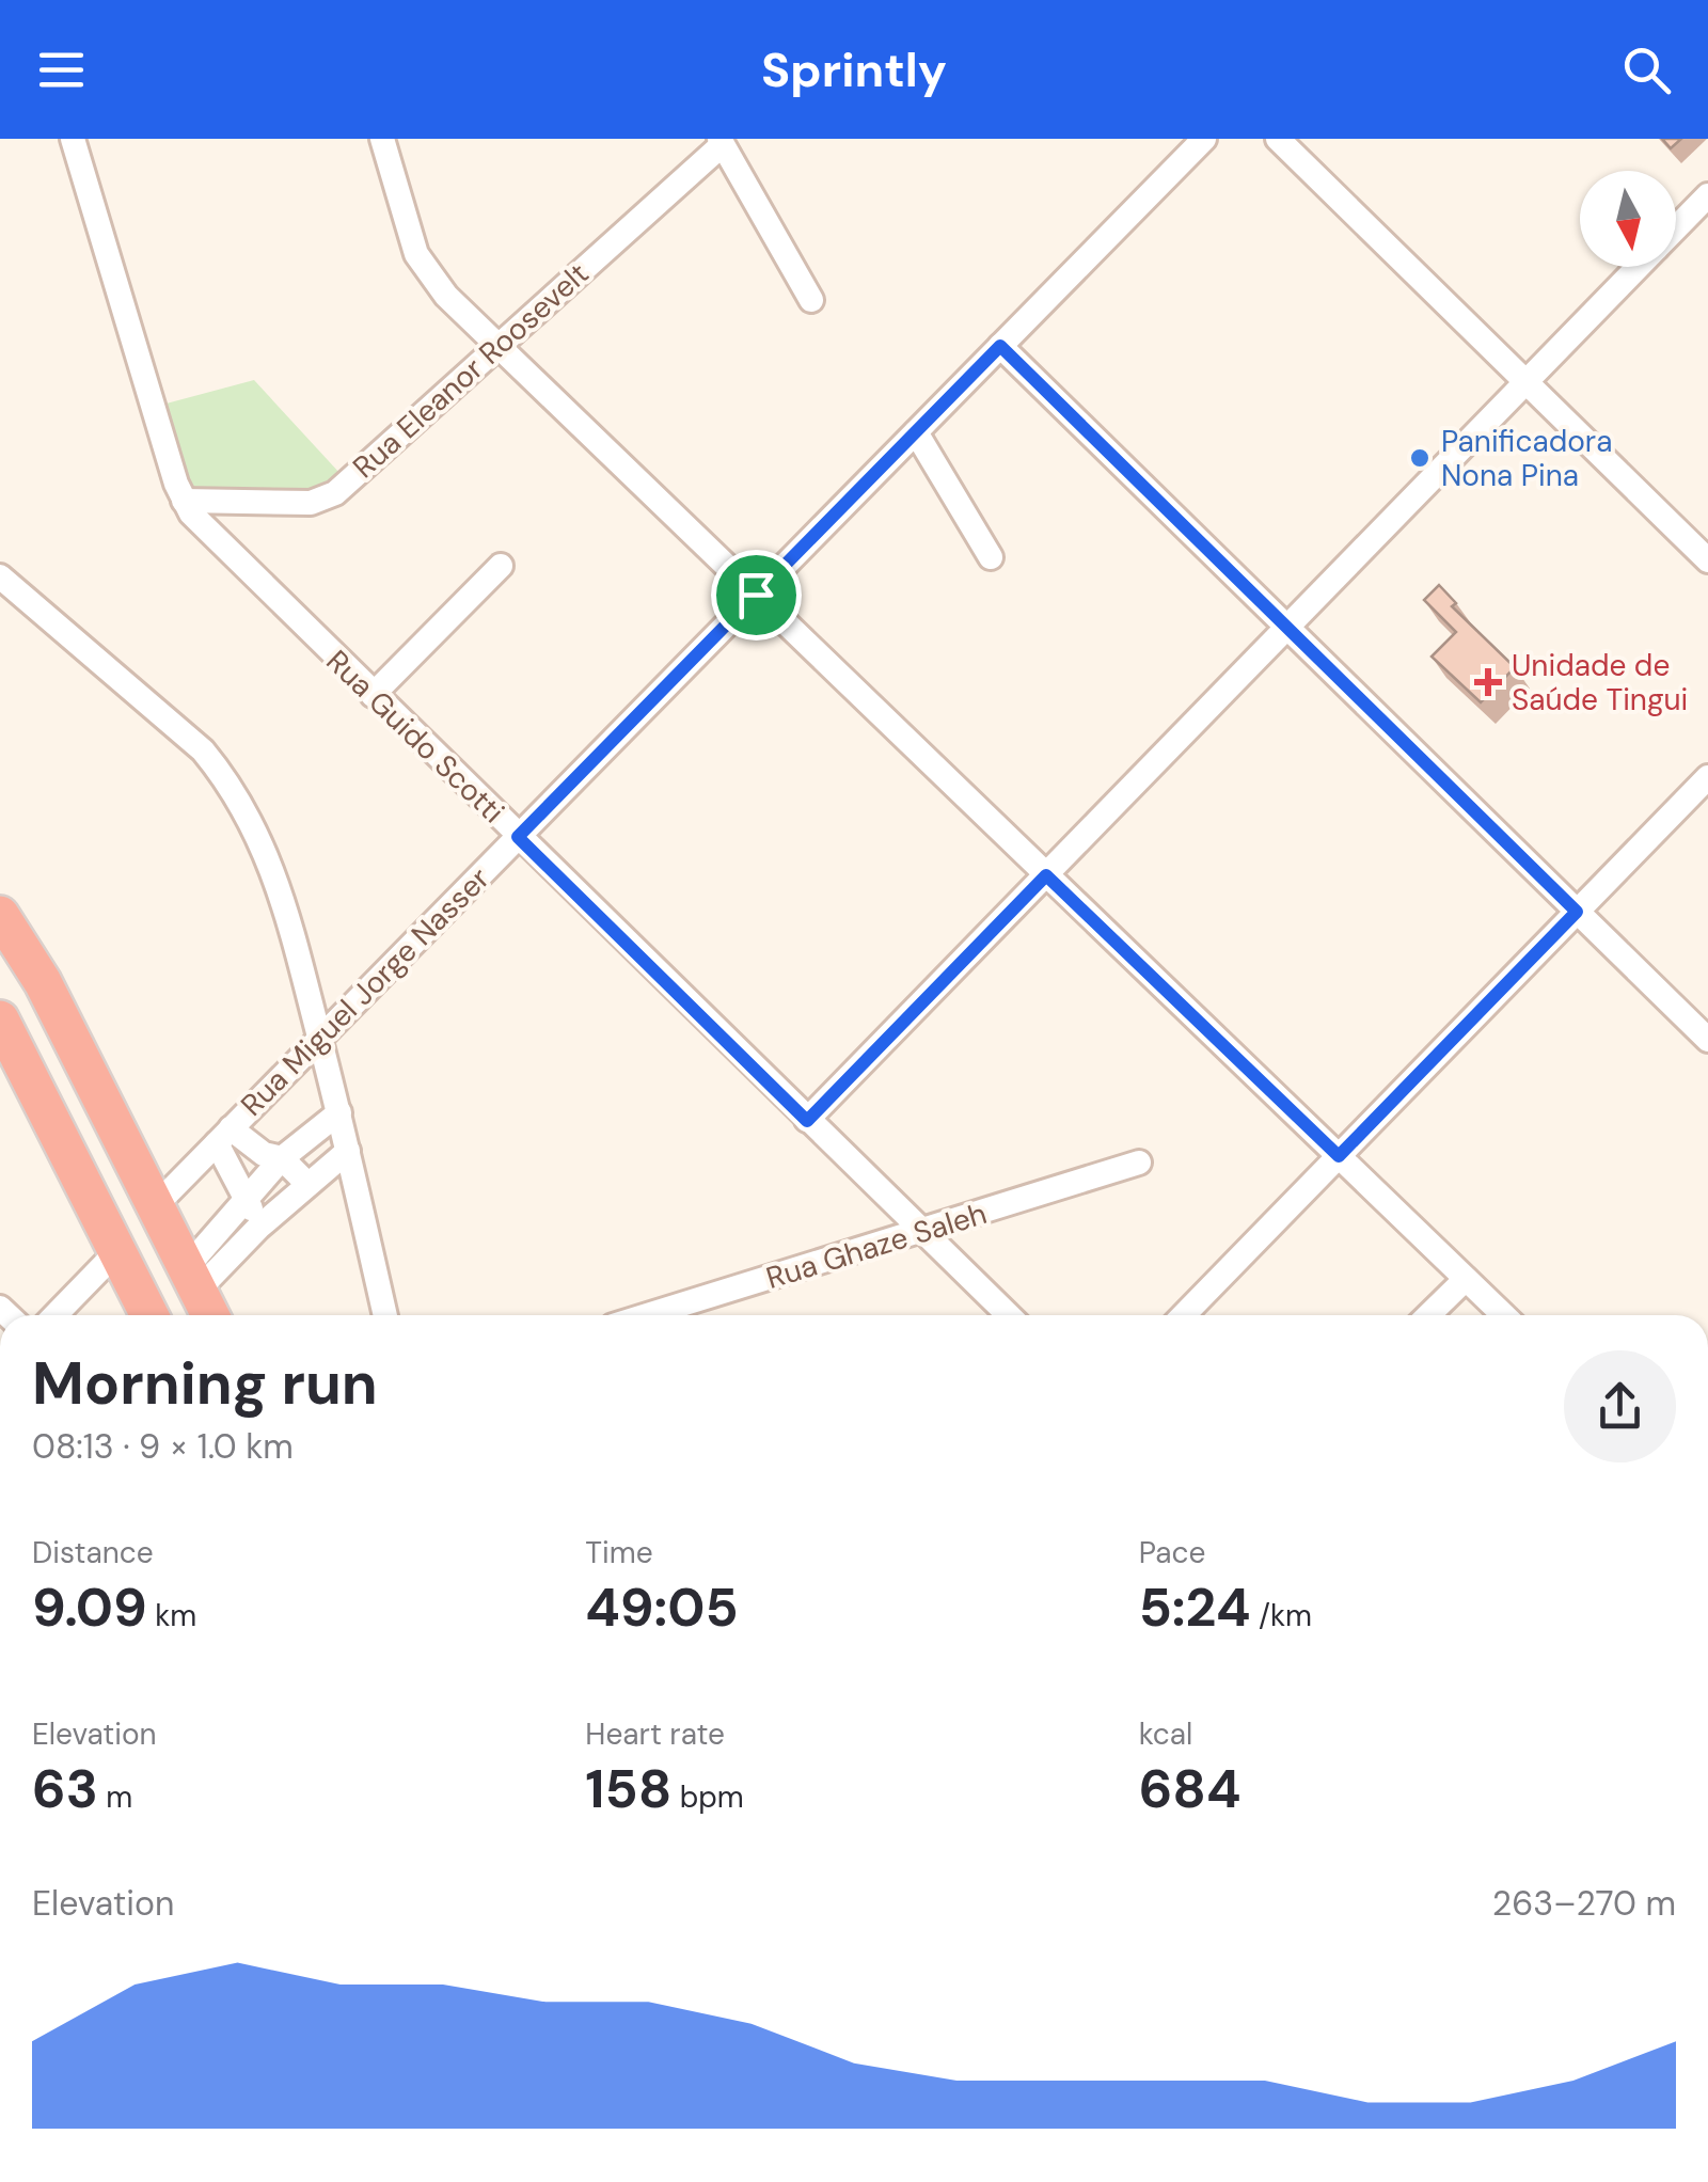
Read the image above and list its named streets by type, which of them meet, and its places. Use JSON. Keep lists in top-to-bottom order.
{
  "streets": {
    "street": [
      "Rua Eleanor Roosevelt",
      "Rua Guido Scotti",
      "Rua Miguel Jorge Nasser",
      "Rua Ghaze Saleh"
    ]
  },
  "crossings": [
    ["Rua Eleanor Roosevelt", "Rua Guido Scotti"],
    ["Rua Guido Scotti", "Rua Miguel Jorge Nasser"],
    ["Rua Guido Scotti", "Rua Ghaze Saleh"]
  ],
  "places": {
    "other": ["Panificadora Nona Pina"],
    "health": ["Unidade de Saúde Tingui"]
  },
  "north": "bottom",
  "page": {
    "header": "Sprintly",
    "heading": ["Morning run", "08:13 · 9 × 1.0 km"],
    "stats": [
      ["Distance", "9.09 km"],
      ["Time", "49:05"],
      ["Pace", "5:24 /km"],
      ["Elevation", "63 m"],
      ["Heart rate", "158 bpm"],
      ["kcal", "684"]
    ],
    "chart": ["Elevation", "263–270 m"]
  }
}
